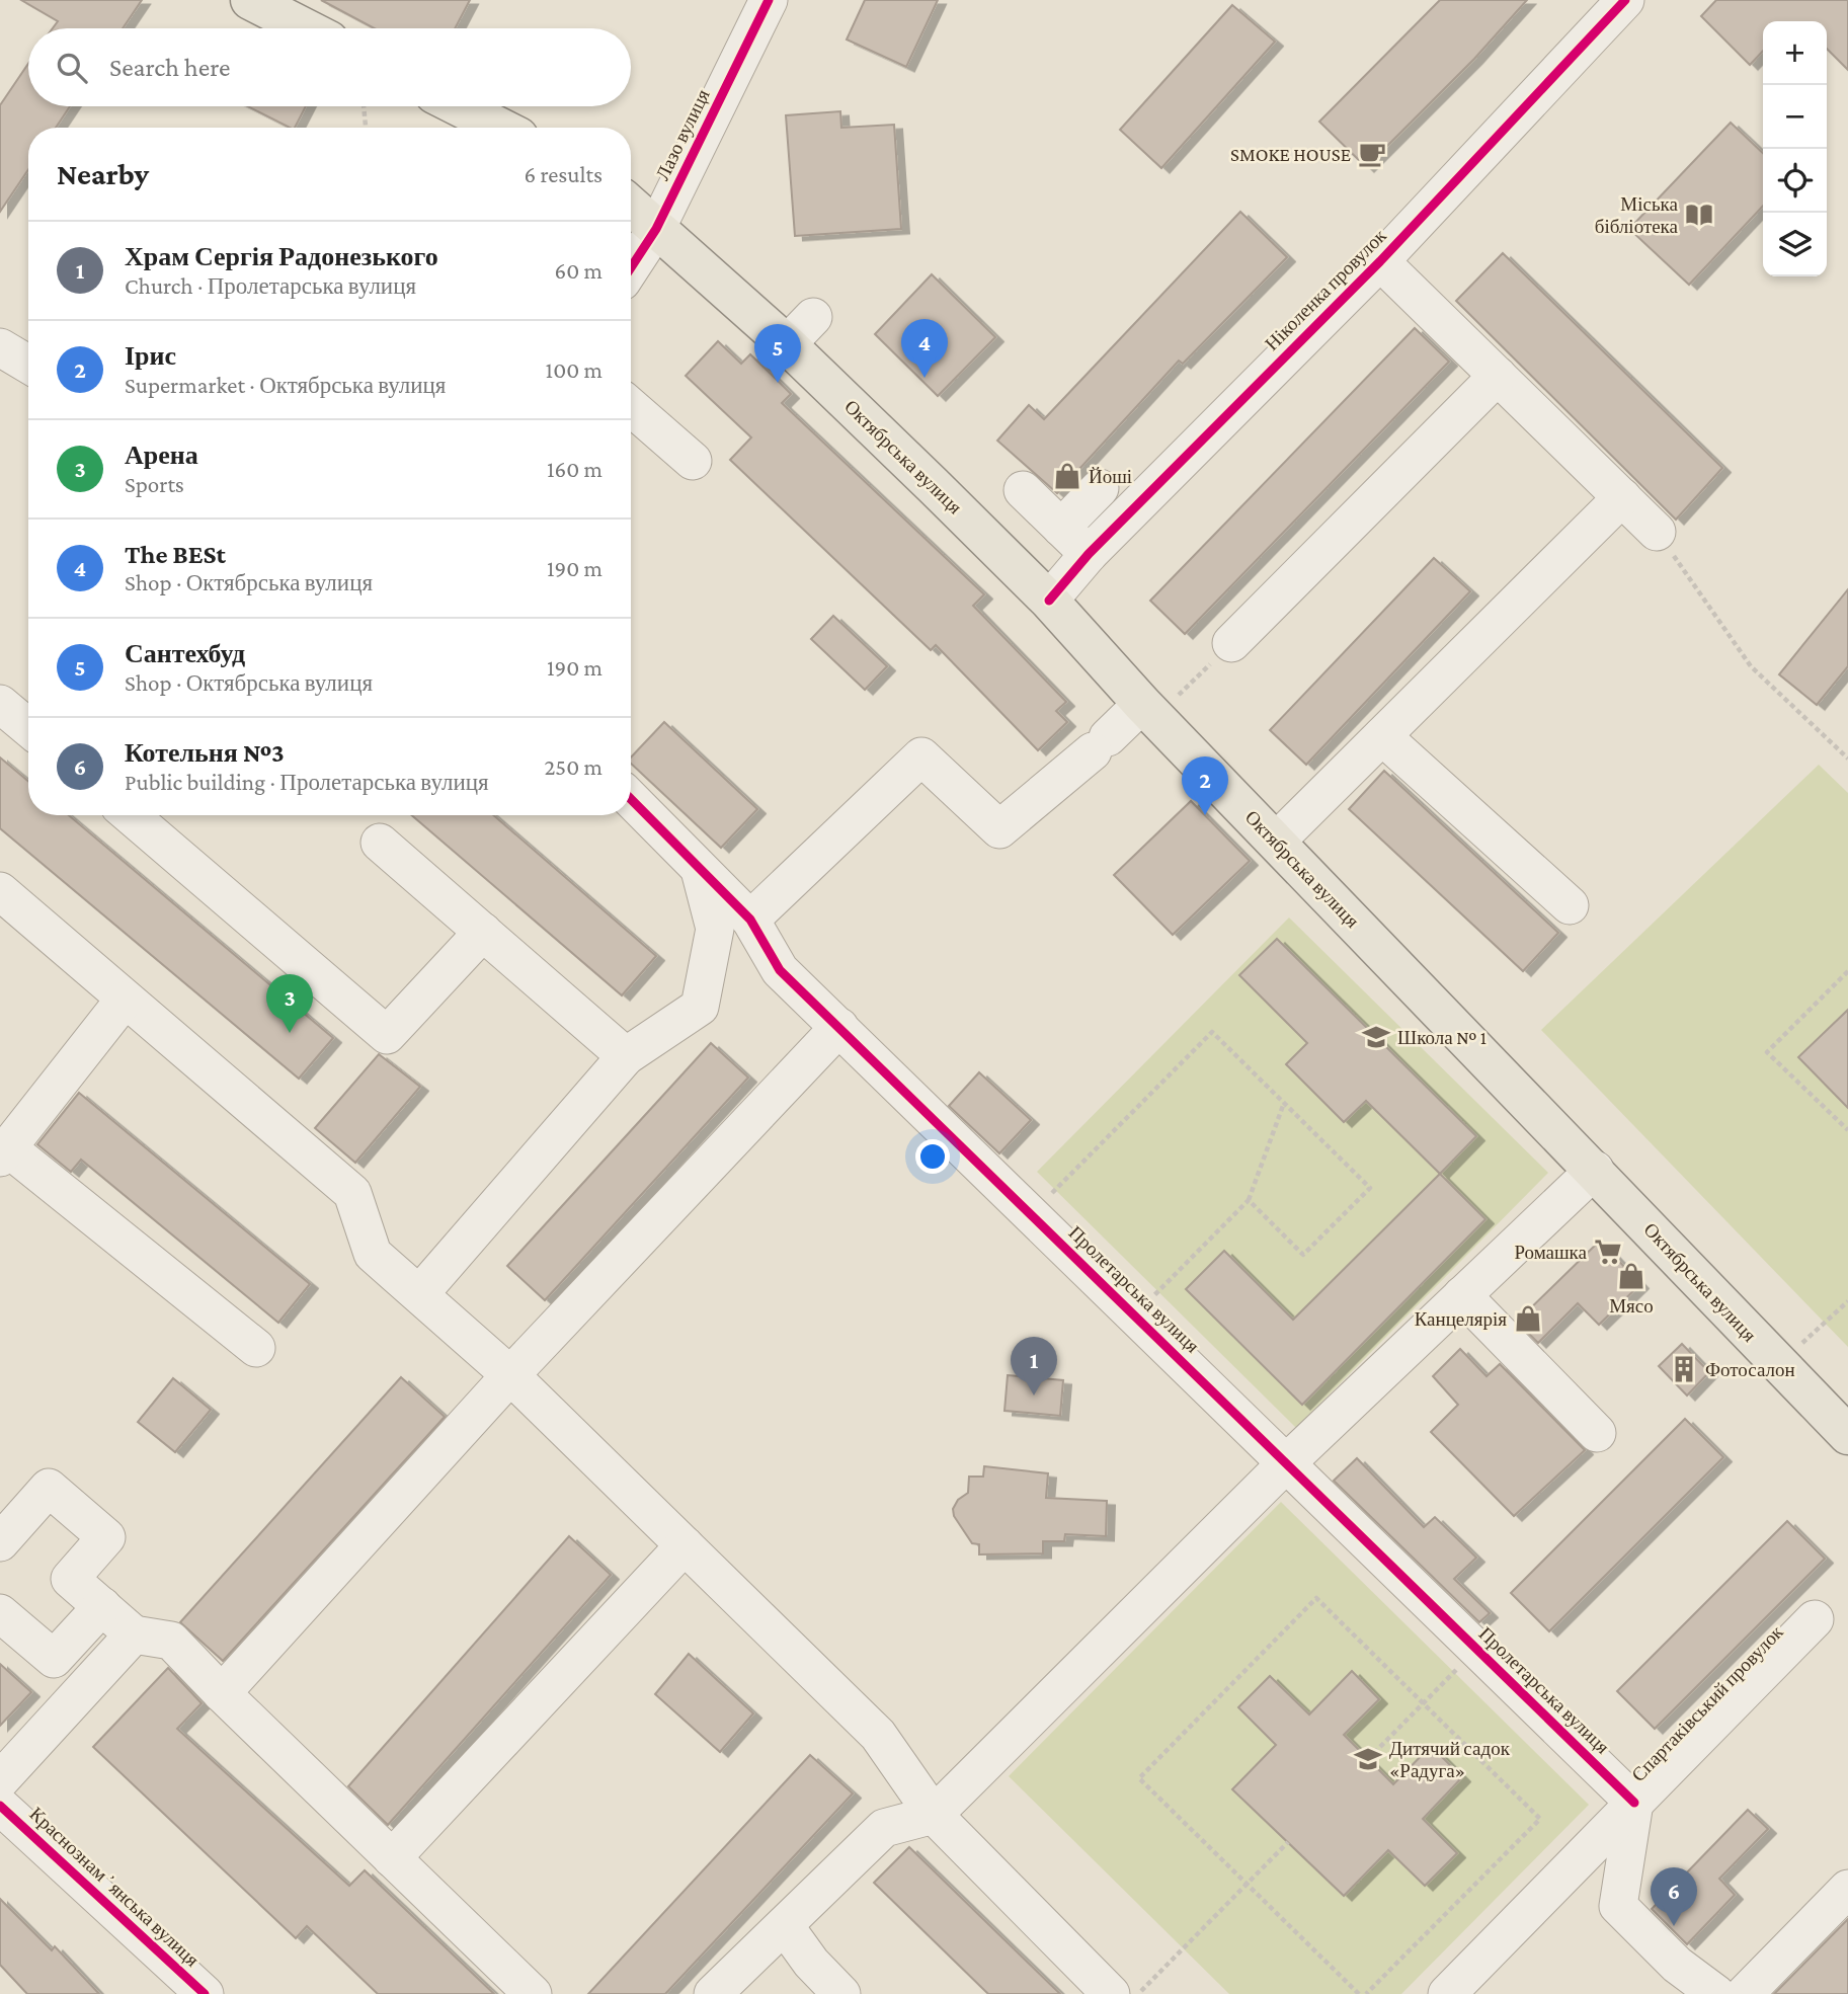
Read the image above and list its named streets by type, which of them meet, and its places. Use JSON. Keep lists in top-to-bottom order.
{
  "streets": {
    "main road": ["Октябрська вулиця"],
    "street": [
      "Лазо вулиця",
      "Ніколенка провулок",
      "Пролетарська вулиця",
      "Спартаківський провулок",
      "Краснознамʼянська вулиця"
    ]
  },
  "crossings": [
    ["Лазо вулиця", "Октябрська вулиця"],
    ["Ніколенка провулок", "Октябрська вулиця"],
    ["Пролетарська вулиця", "Спартаківський провулок"]
  ],
  "places": {
    "cafe": ["SMOKE HOUSE"],
    "library": ["Міська бібліотека"],
    "shop": ["Йоші", "Мясо", "Канцелярія"],
    "school or university": ["Школа № 1", "Дитячий садок «Радуга»"],
    "supermarket": ["Ромашка"],
    "building": ["Фотосалон"]
  },
  "page": {
    "map_buttons": ["+", "−"],
    "search": "Search here",
    "heading": ["Nearby", "6 results"],
    "list": [
      {
        "mark": "1",
        "name": "Храм Сергія Радонезького",
        "note": "Church · Пролетарська вулиця",
        "value": "60 m"
      },
      {
        "mark": "2",
        "name": "Ірис",
        "note": "Supermarket · Октябрська вулиця",
        "value": "100 m"
      },
      {
        "mark": "3",
        "name": "Арена",
        "note": "Sports",
        "value": "160 m"
      },
      {
        "mark": "4",
        "name": "The BESt",
        "note": "Shop · Октябрська вулиця",
        "value": "190 m"
      },
      {
        "mark": "5",
        "name": "Сантехбуд",
        "note": "Shop · Октябрська вулиця",
        "value": "190 m"
      },
      {
        "mark": "6",
        "name": "Котельня №3",
        "note": "Public building · Пролетарська вулиця",
        "value": "250 m"
      }
    ],
    "pins": [
      "4",
      "5",
      "2",
      "3",
      "1",
      "6"
    ]
  }
}
